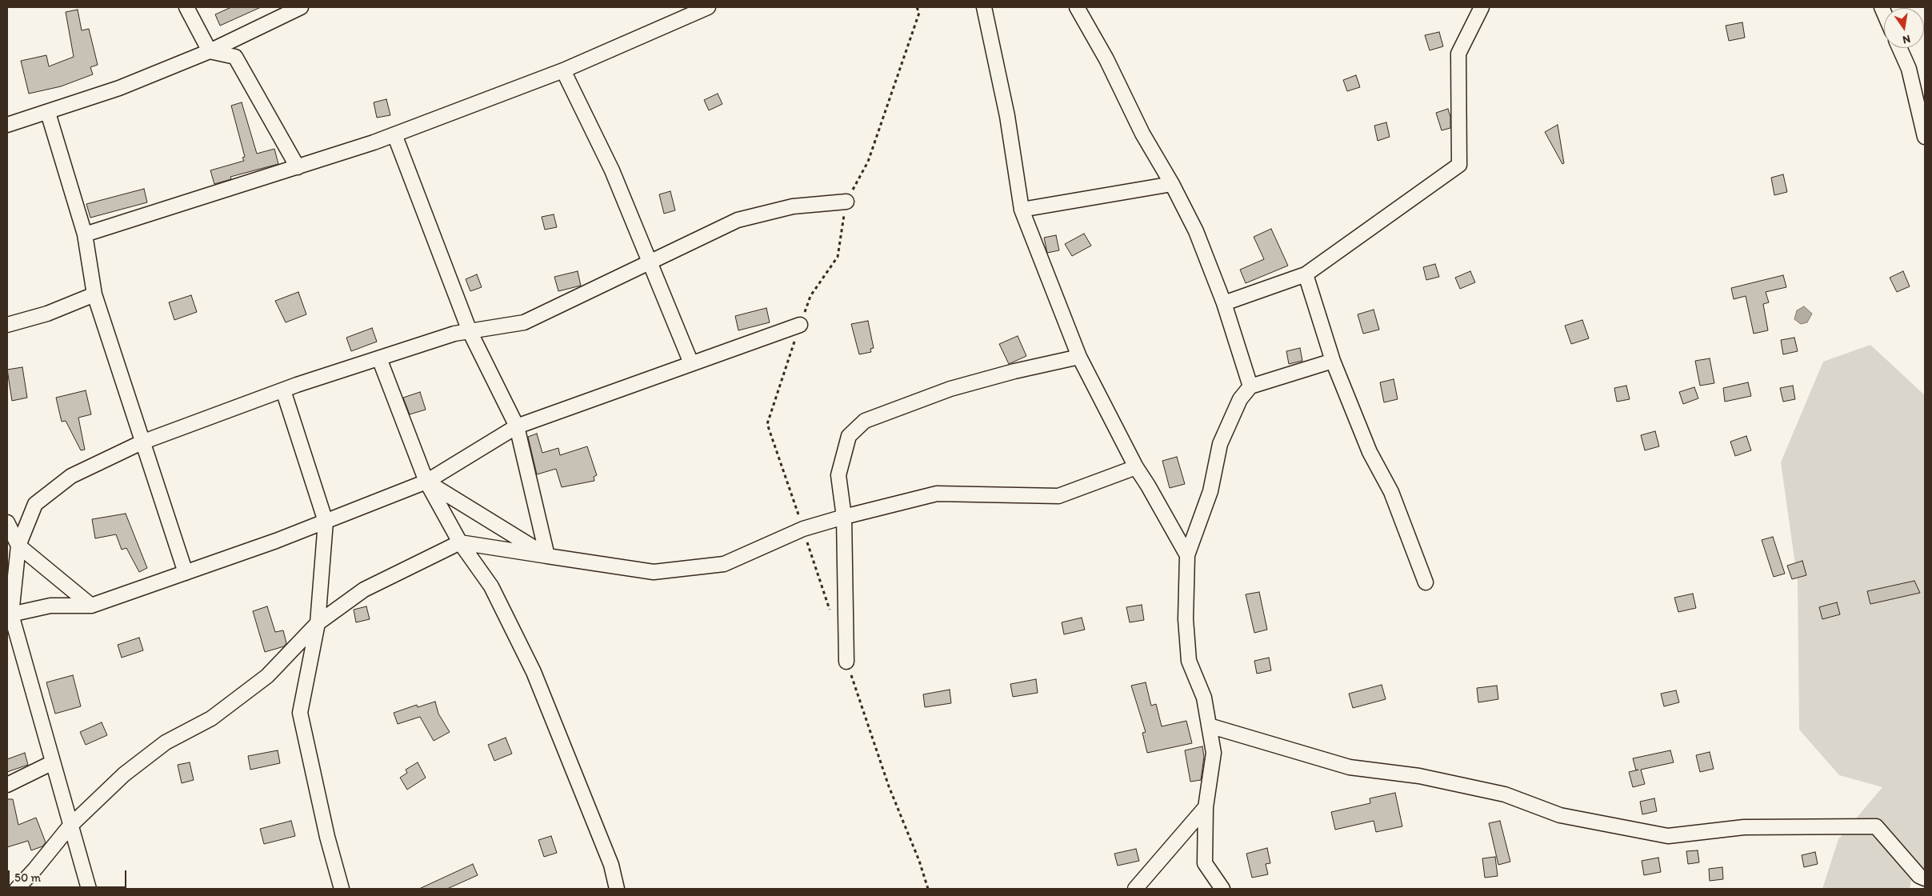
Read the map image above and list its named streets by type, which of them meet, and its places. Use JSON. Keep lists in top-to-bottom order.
{
  "scale_bar": "50 m",
  "north": "bottom"
}
